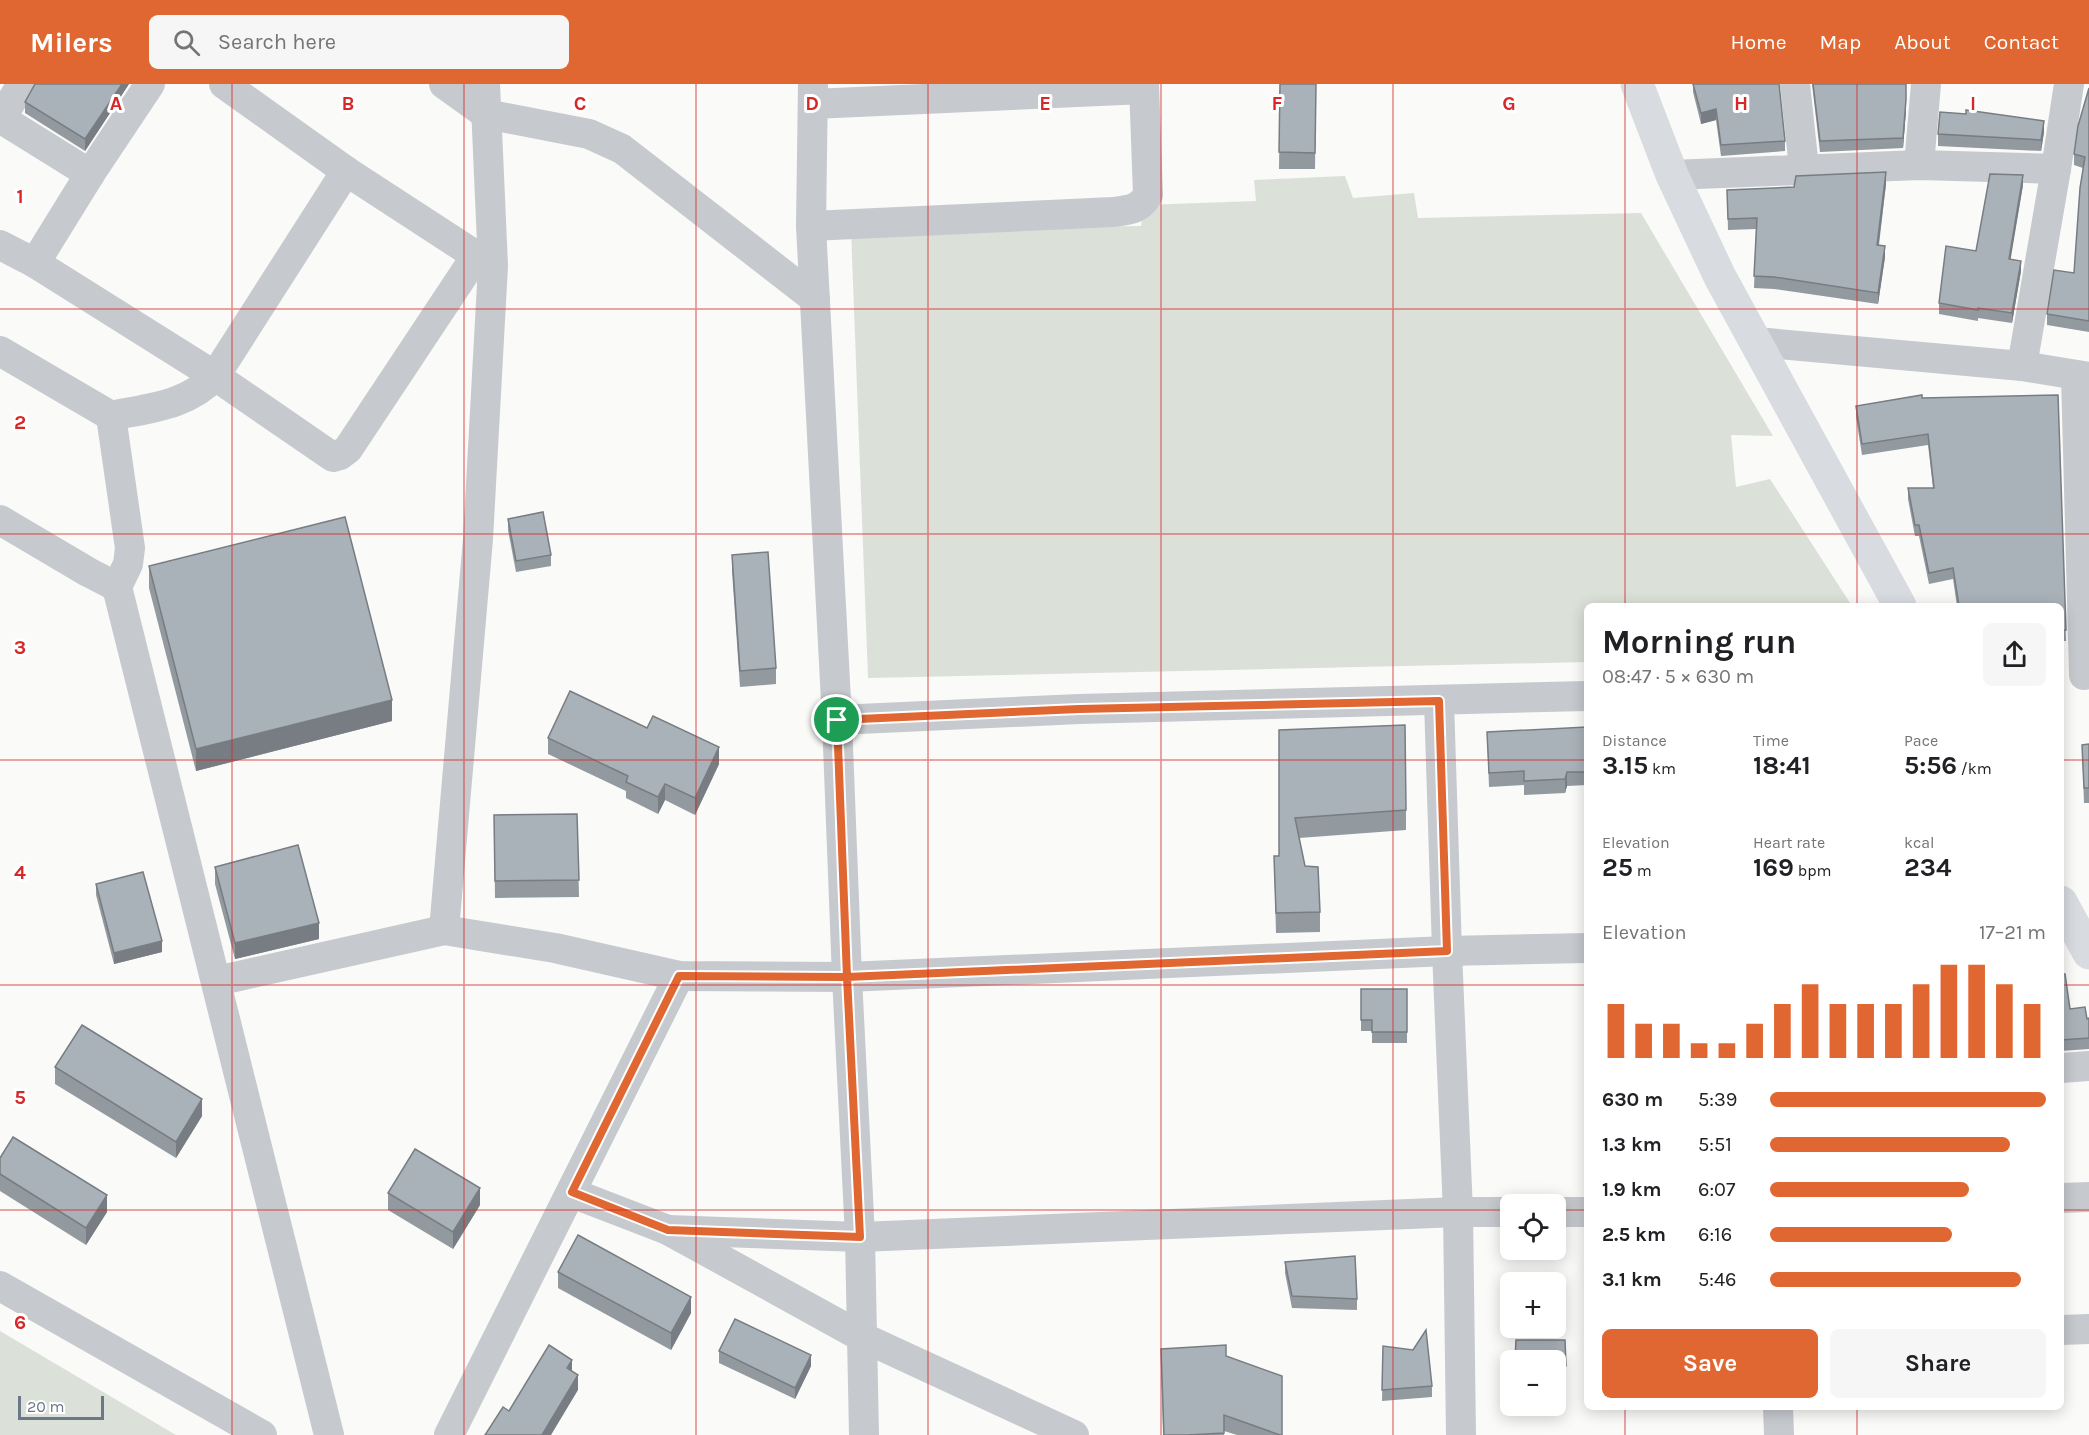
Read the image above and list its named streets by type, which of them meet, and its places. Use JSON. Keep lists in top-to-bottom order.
{
  "scale_bar": "20 m",
  "page": {
    "header": "Milers",
    "search": "Search here",
    "nav": [
      "Home",
      "Map",
      "About",
      "Contact"
    ],
    "heading": ["Morning run", "08:47 · 5 × 630 m"],
    "stats": [
      ["Distance", "3.15 km"],
      ["Time", "18:41"],
      ["Pace", "5:56 /km"],
      ["Elevation", "25 m"],
      ["Heart rate", "169 bpm"],
      ["kcal", "234"]
    ],
    "chart": ["Elevation", "17–21 m"],
    "list": [
      {
        "name": "630 m",
        "note": "5:39"
      },
      {
        "name": "1.3 km",
        "note": "5:51"
      },
      {
        "name": "1.9 km",
        "note": "6:07"
      },
      {
        "name": "2.5 km",
        "note": "6:16"
      },
      {
        "name": "3.1 km",
        "note": "5:46"
      }
    ],
    "map_buttons": ["+", "−"],
    "buttons": ["Save", "Share"],
    "scale": "20 m"
  },
  "grid": {
    "columns": [
      "A",
      "B",
      "C",
      "D",
      "E",
      "F",
      "G",
      "H",
      "I"
    ],
    "rows": [
      "1",
      "2",
      "3",
      "4",
      "5",
      "6"
    ]
  }
}
